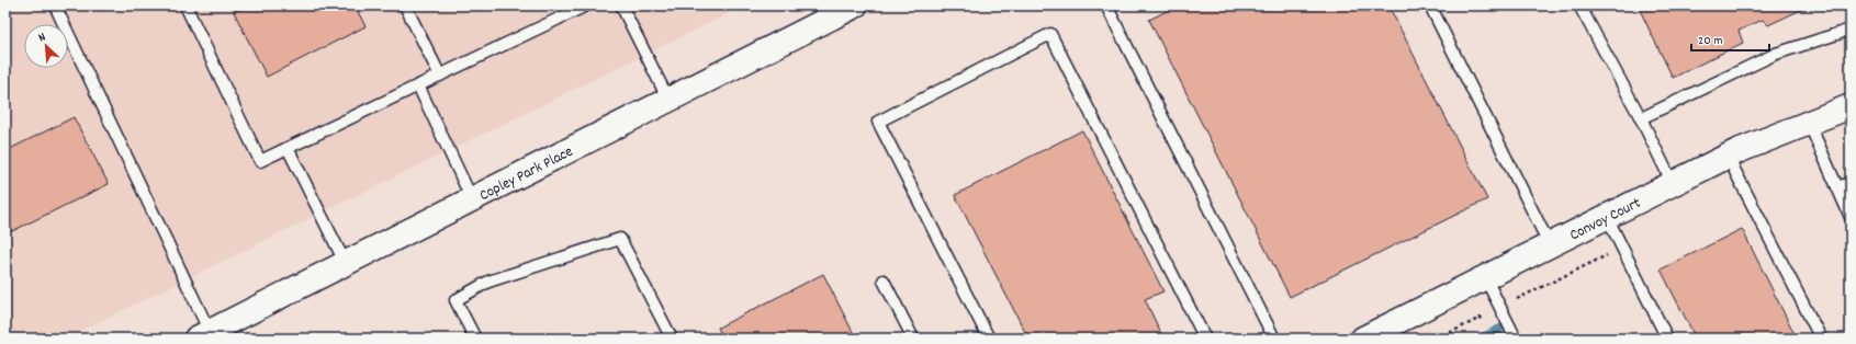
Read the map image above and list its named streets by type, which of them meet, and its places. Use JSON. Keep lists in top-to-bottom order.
{
  "streets": {
    "main road": ["Copley Park Place", "Convoy Court"]
  },
  "scale_bar": "20 m",
  "north": "top left"
}
